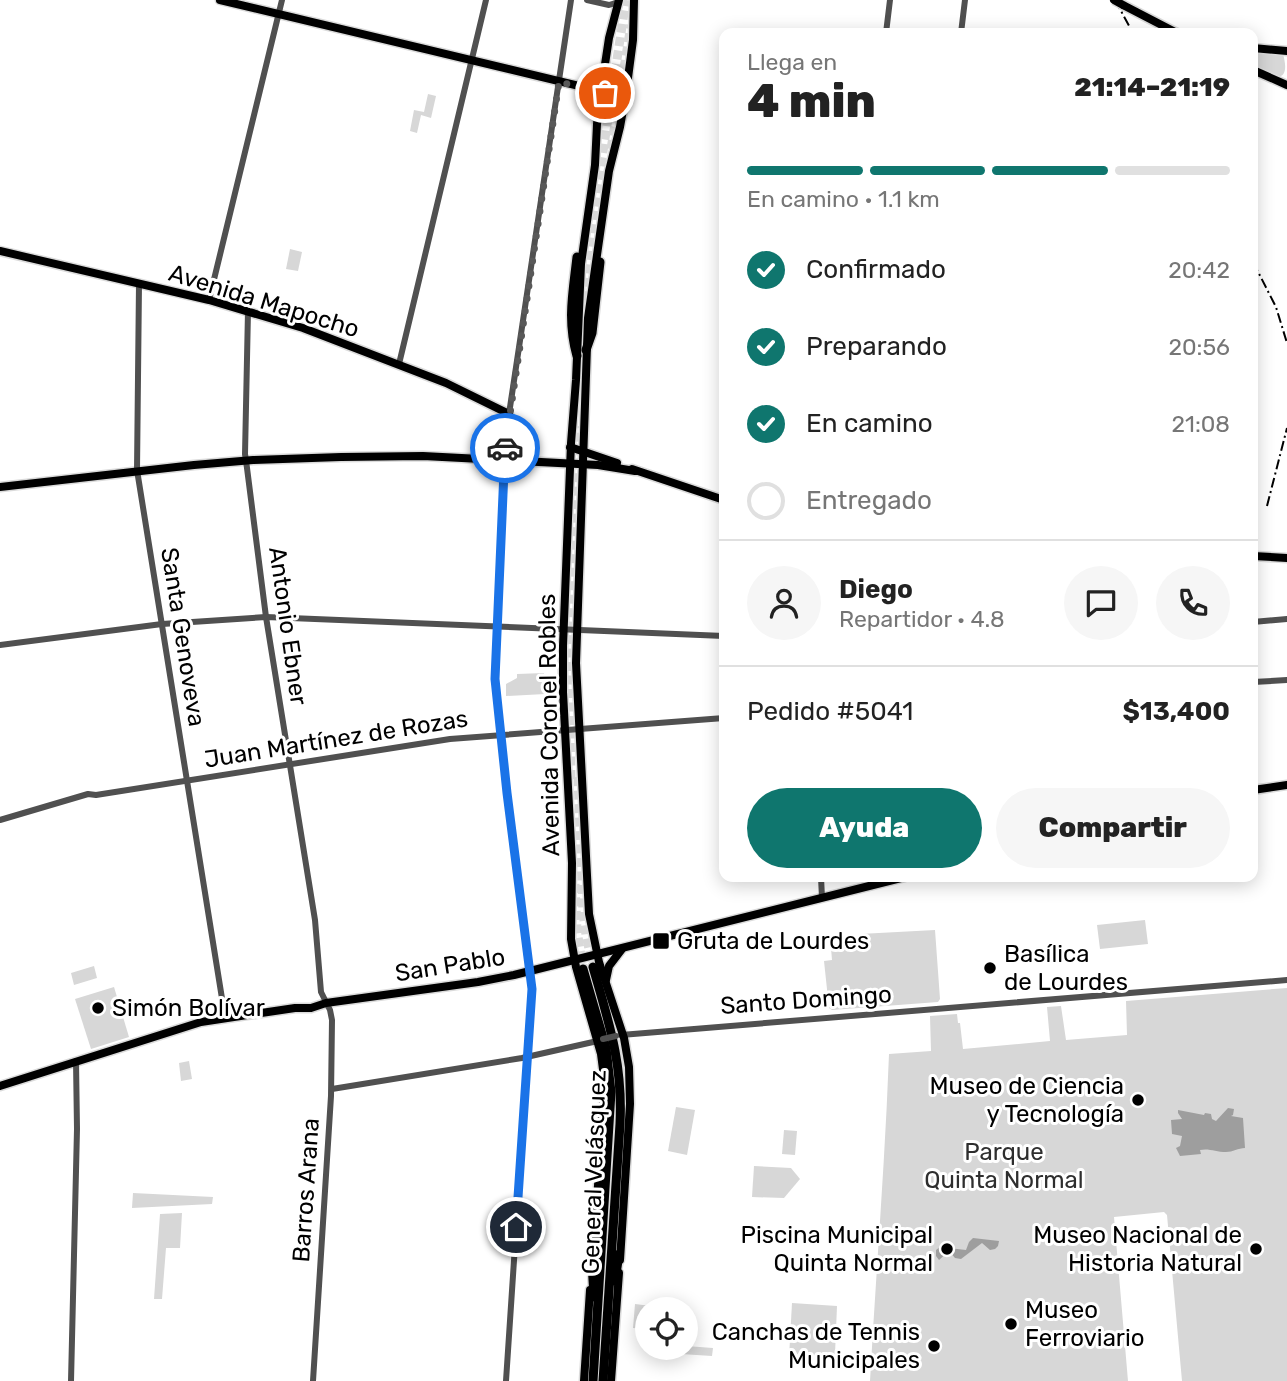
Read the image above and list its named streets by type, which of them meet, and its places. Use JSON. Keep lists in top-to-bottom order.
{
  "streets": {
    "highway": ["General Velásquez"],
    "main road": ["Avenida Mapocho", "Avenida Coronel Robles", "San Pablo"],
    "street": [
      "Antonio Ebner",
      "Santa Genoveva",
      "Juan Martínez de Rozas",
      "Santo Domingo",
      "Barros Arana"
    ]
  },
  "crossings": [
    ["Avenida Mapocho", "Antonio Ebner"],
    ["Avenida Mapocho", "Santa Genoveva"],
    ["Antonio Ebner", "Juan Martínez de Rozas"],
    ["Antonio Ebner", "San Pablo"],
    ["Antonio Ebner", "Barros Arana"],
    ["Santa Genoveva", "Juan Martínez de Rozas"],
    ["Santa Genoveva", "San Pablo"],
    ["Avenida Coronel Robles", "Juan Martínez de Rozas"],
    ["Avenida Coronel Robles", "San Pablo"],
    ["Avenida Coronel Robles", "Santo Domingo"],
    ["San Pablo", "Barros Arana"],
    ["Santo Domingo", "Barros Arana"]
  ],
  "parks": ["Parque Quinta Normal"],
  "places": {
    "transit": ["Gruta de Lourdes"],
    "other": [
      "Basílica de Lourdes",
      "Simón Bolívar",
      "Museo de Ciencia y Tecnología",
      "Piscina Municipal Quinta Normal",
      "Museo Nacional de Historia Natural",
      "Museo Ferroviario",
      "Canchas de Tennis Municipales"
    ]
  },
  "page": {
    "heading": ["4 min", "Llega en", "21:14–21:19"],
    "panel": [
      "Diego",
      "Repartidor · 4.8",
      "Pedido #5041",
      "$13,400"
    ],
    "bar": "En camino · 1.1 km",
    "list": [
      ["Confirmado", "20:42"],
      ["Preparando", "20:56"],
      ["En camino", "21:08"],
      "Entregado"
    ],
    "buttons": ["Ayuda", "Compartir"]
  }
}
